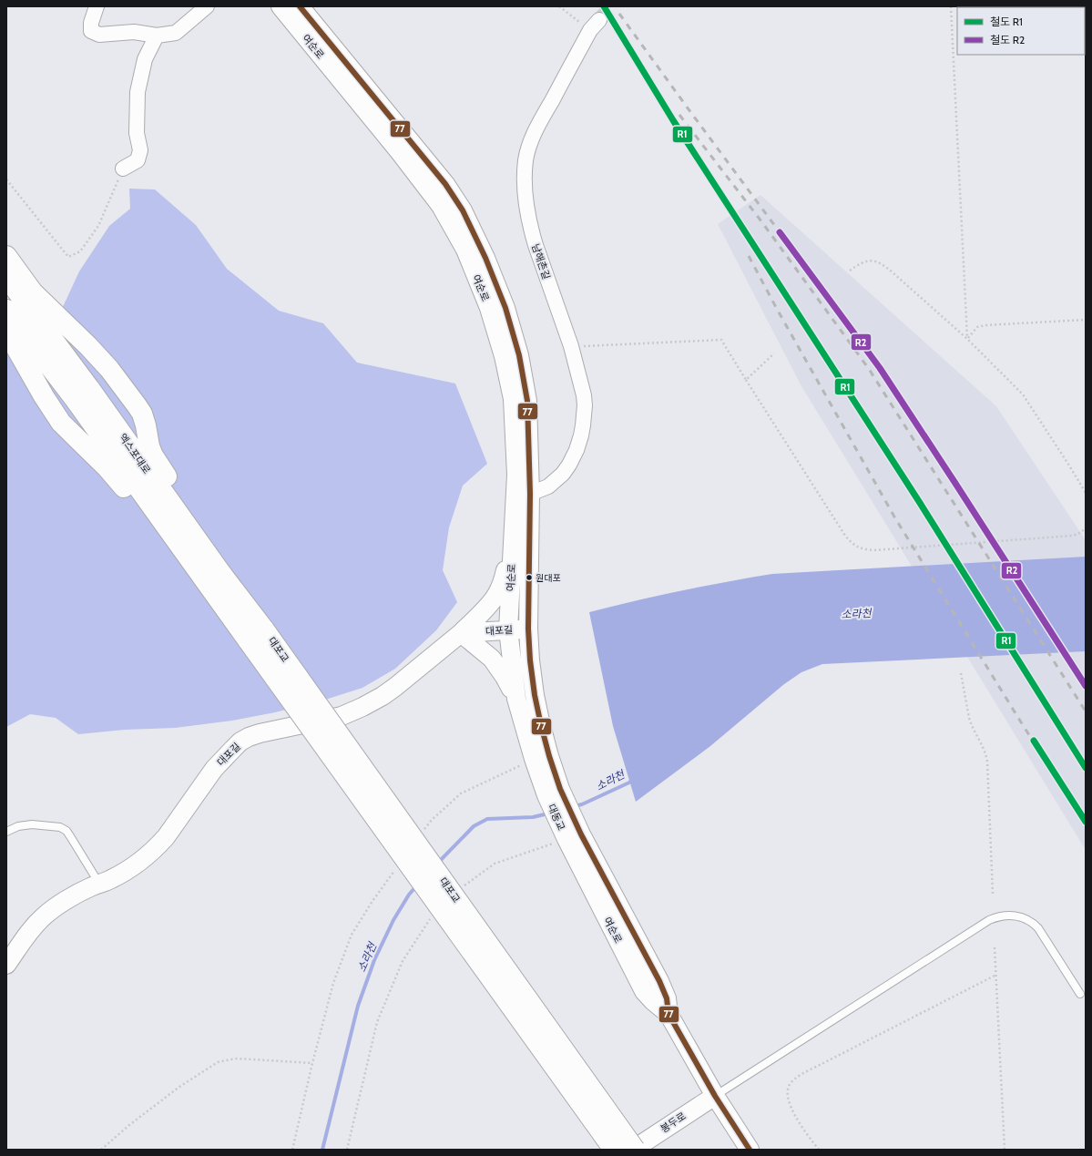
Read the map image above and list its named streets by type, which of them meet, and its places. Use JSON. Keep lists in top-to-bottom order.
{
  "streets": {
    "highway": ["엑스포대로", "대포교"],
    "street": [
      "여순로",
      "남해촌길",
      "대포길",
      "대동교",
      "봉두로"
    ]
  },
  "crossings": [
    ["여순로", "남해촌길"],
    ["여순로", "대포길"],
    ["여순로", "대동교"],
    ["여순로", "봉두로"],
    ["엑스포대로", "대포교"],
    ["대포교", "봉두로"]
  ],
  "water": ["소라천"],
  "places": ["원대포"],
  "lines": ["rail line R1", "transit line 77", "rail line R2"],
  "legend": ["철도 R1", "철도 R2"]
}
